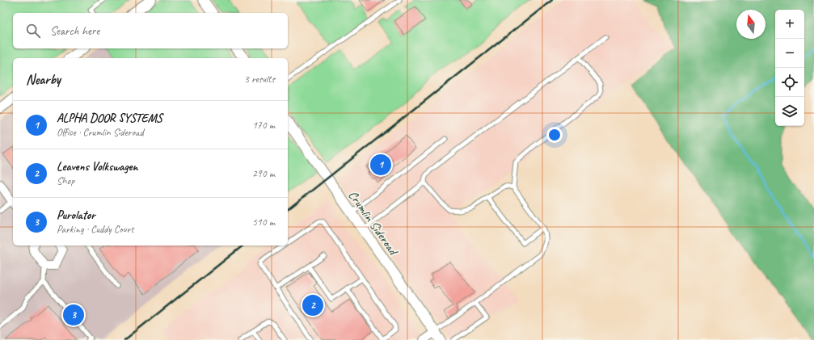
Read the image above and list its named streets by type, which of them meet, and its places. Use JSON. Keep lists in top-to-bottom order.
{
  "streets": {
    "street": ["Crumlin Sideroad"]
  },
  "north": "top",
  "page": {
    "map_buttons": ["+", "−"],
    "search": "Search here",
    "heading": ["Nearby", "3 results"],
    "list": [
      {
        "mark": "1",
        "name": "ALPHA DOOR SYSTEMS",
        "note": "Office · Crumlin Sideroad",
        "value": "170 m"
      },
      {
        "mark": "2",
        "name": "Leavens Volkswagen",
        "note": "Shop",
        "value": "290 m"
      },
      {
        "mark": "3",
        "name": "Purolator",
        "note": "Parking · Cuddy Court",
        "value": "510 m"
      }
    ],
    "pins": ["1", "2", "3"]
  }
}
